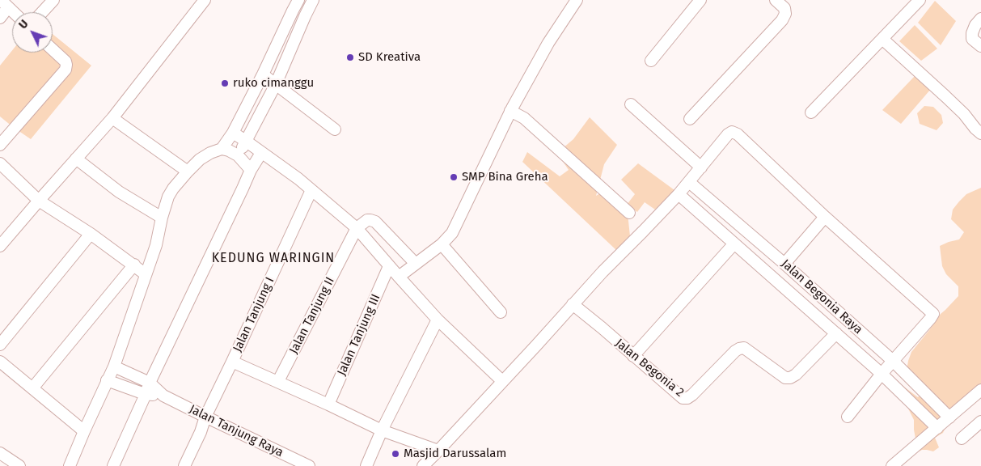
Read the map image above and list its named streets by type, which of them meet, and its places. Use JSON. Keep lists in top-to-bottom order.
{
  "streets": {
    "street": [
      "Jalan Begonia Raya",
      "Jalan Tanjung I",
      "Jalan Tanjung II",
      "Jalan Tanjung III",
      "Jalan Begonia 2",
      "Jalan Tanjung Raya"
    ]
  },
  "crossings": [
    ["Jalan Begonia Raya", "Jalan Begonia 2"],
    ["Jalan Tanjung I", "Jalan Tanjung Raya"]
  ],
  "districts": ["KEDUNG WARINGIN"],
  "places": [
    "SD Kreativa",
    "ruko cimanggu",
    "SMP Bina Greha",
    "Masjid Darussalam"
  ],
  "north": "top left"
}
